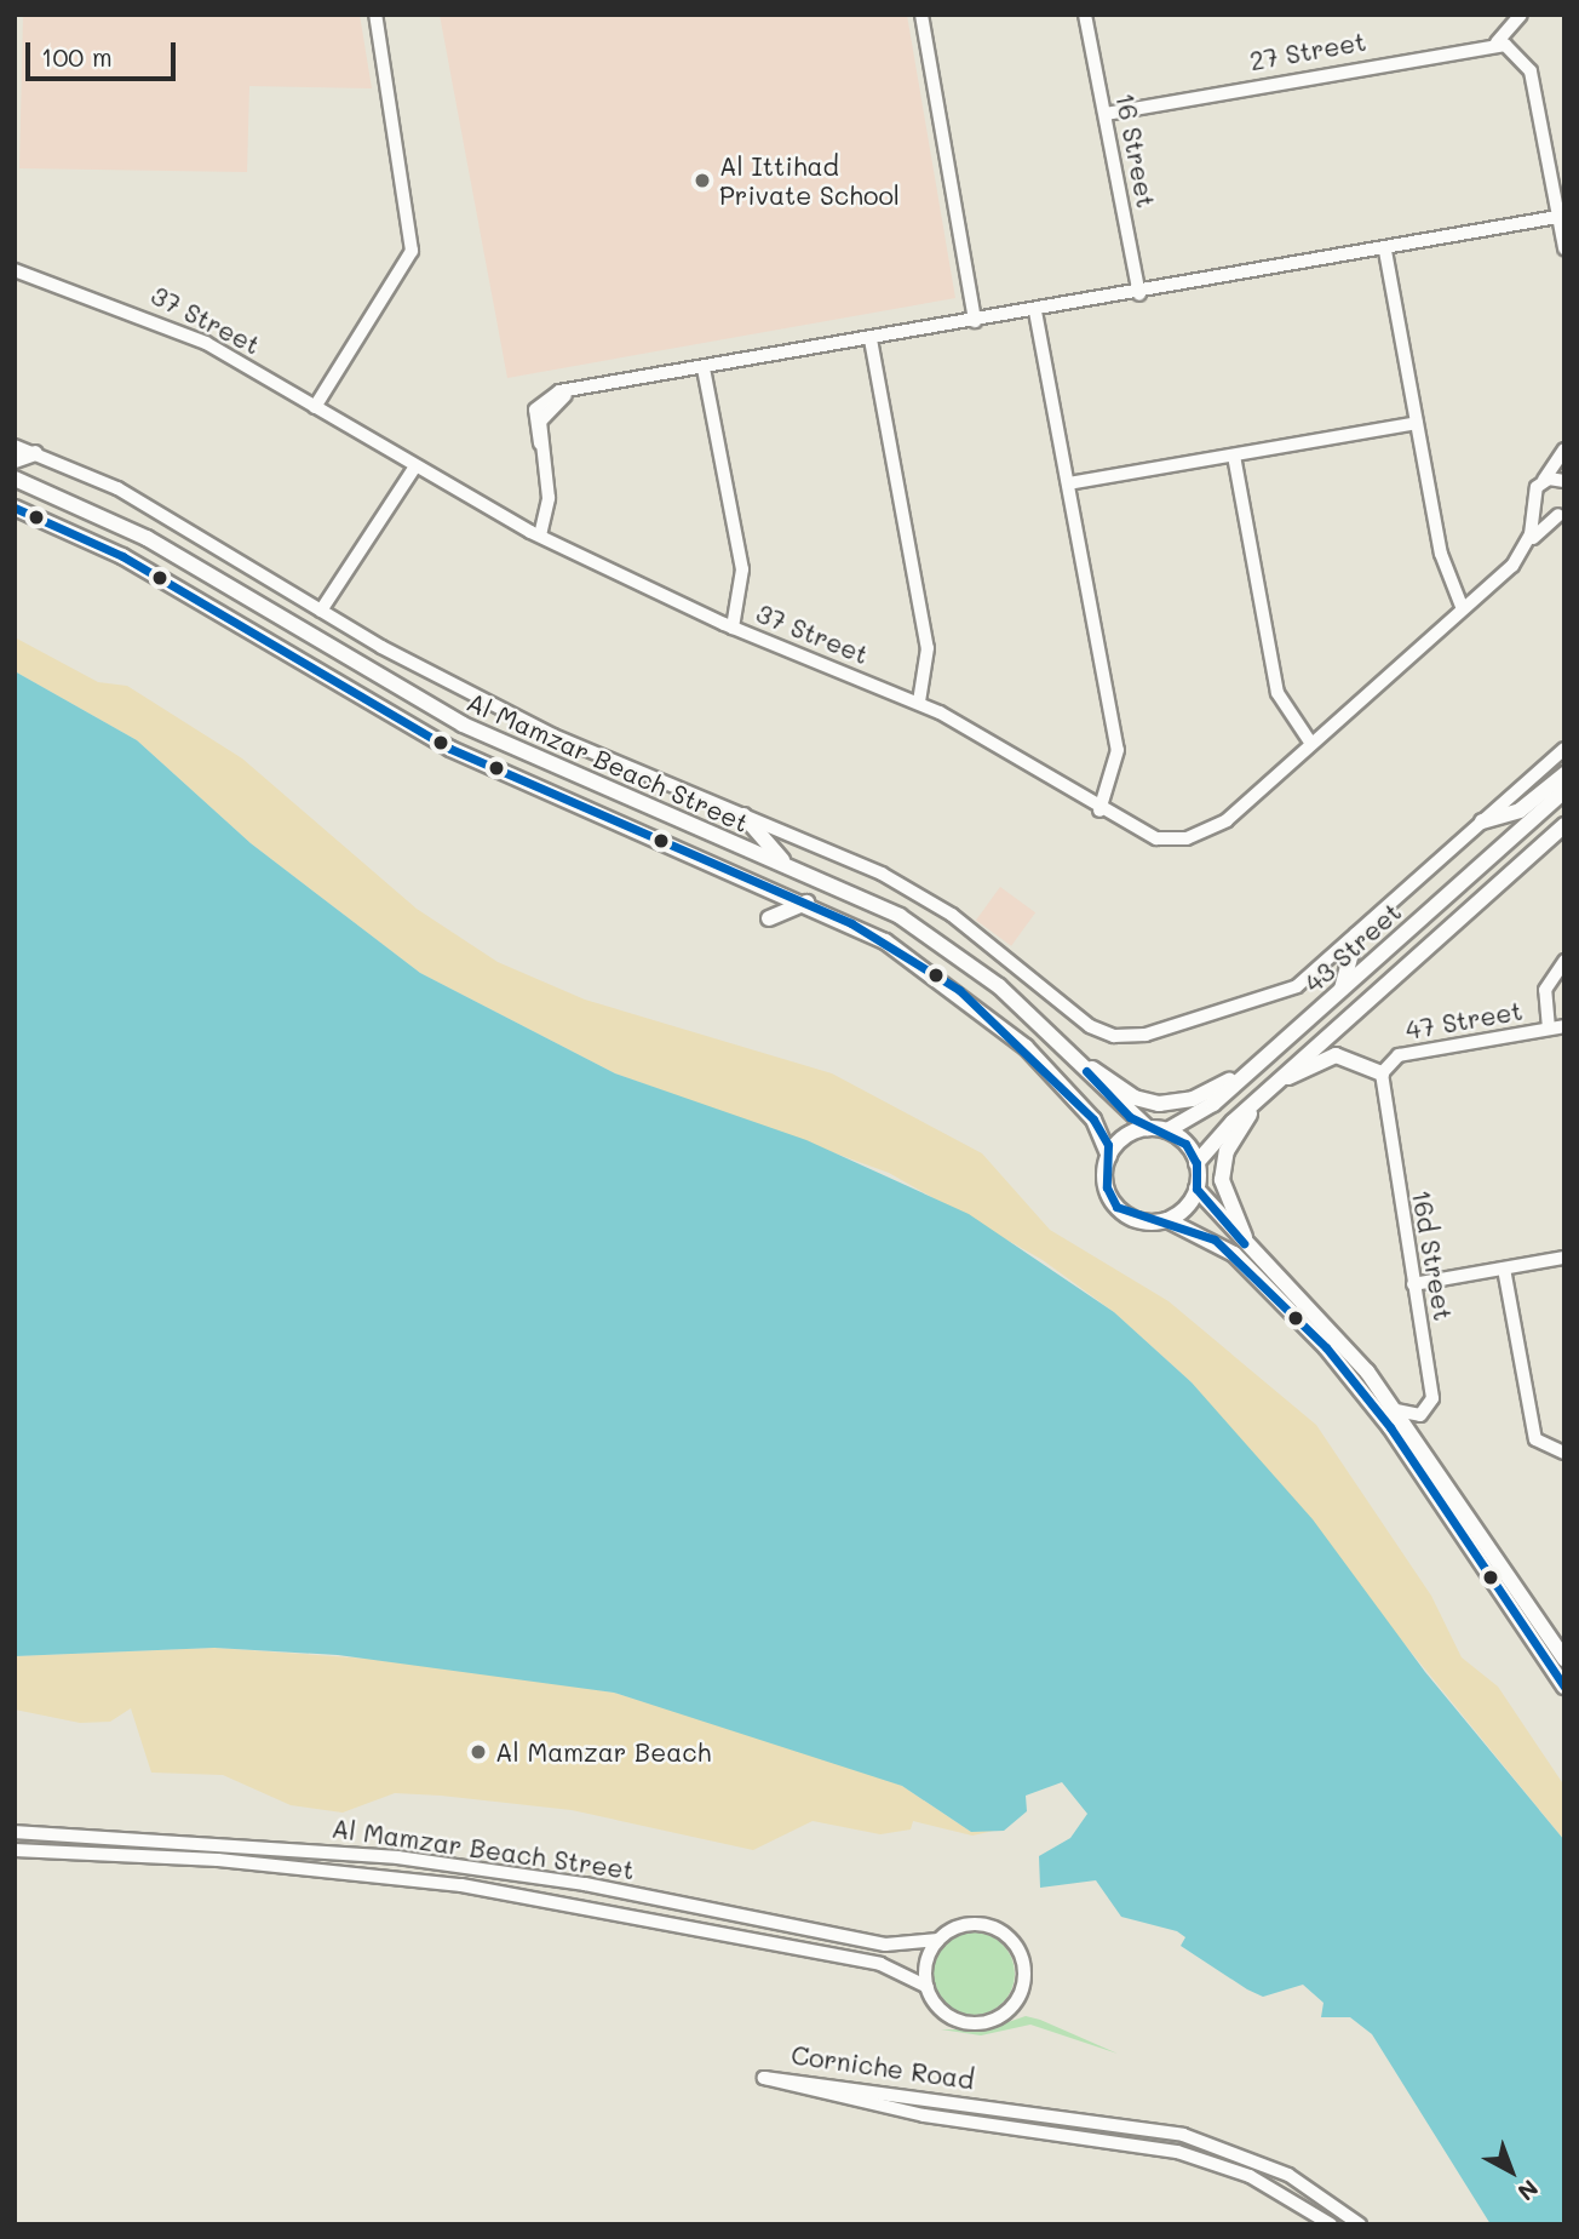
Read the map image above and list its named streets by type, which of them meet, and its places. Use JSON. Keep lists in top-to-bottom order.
{
  "streets": {
    "main road": ["Al Mamzar Beach Street", "43 Street"],
    "street": [
      "27 Street",
      "16 Street",
      "37 Street",
      "47 Street",
      "16d Street",
      "Corniche Road"
    ]
  },
  "crossings": [
    ["27 Street", "16 Street"],
    ["Al Mamzar Beach Street", "43 Street"],
    ["47 Street", "16d Street"]
  ],
  "places": ["Al Ittihad Private School", "Al Mamzar Beach"],
  "scale_bar": "100 m",
  "north": "bottom right"
}
